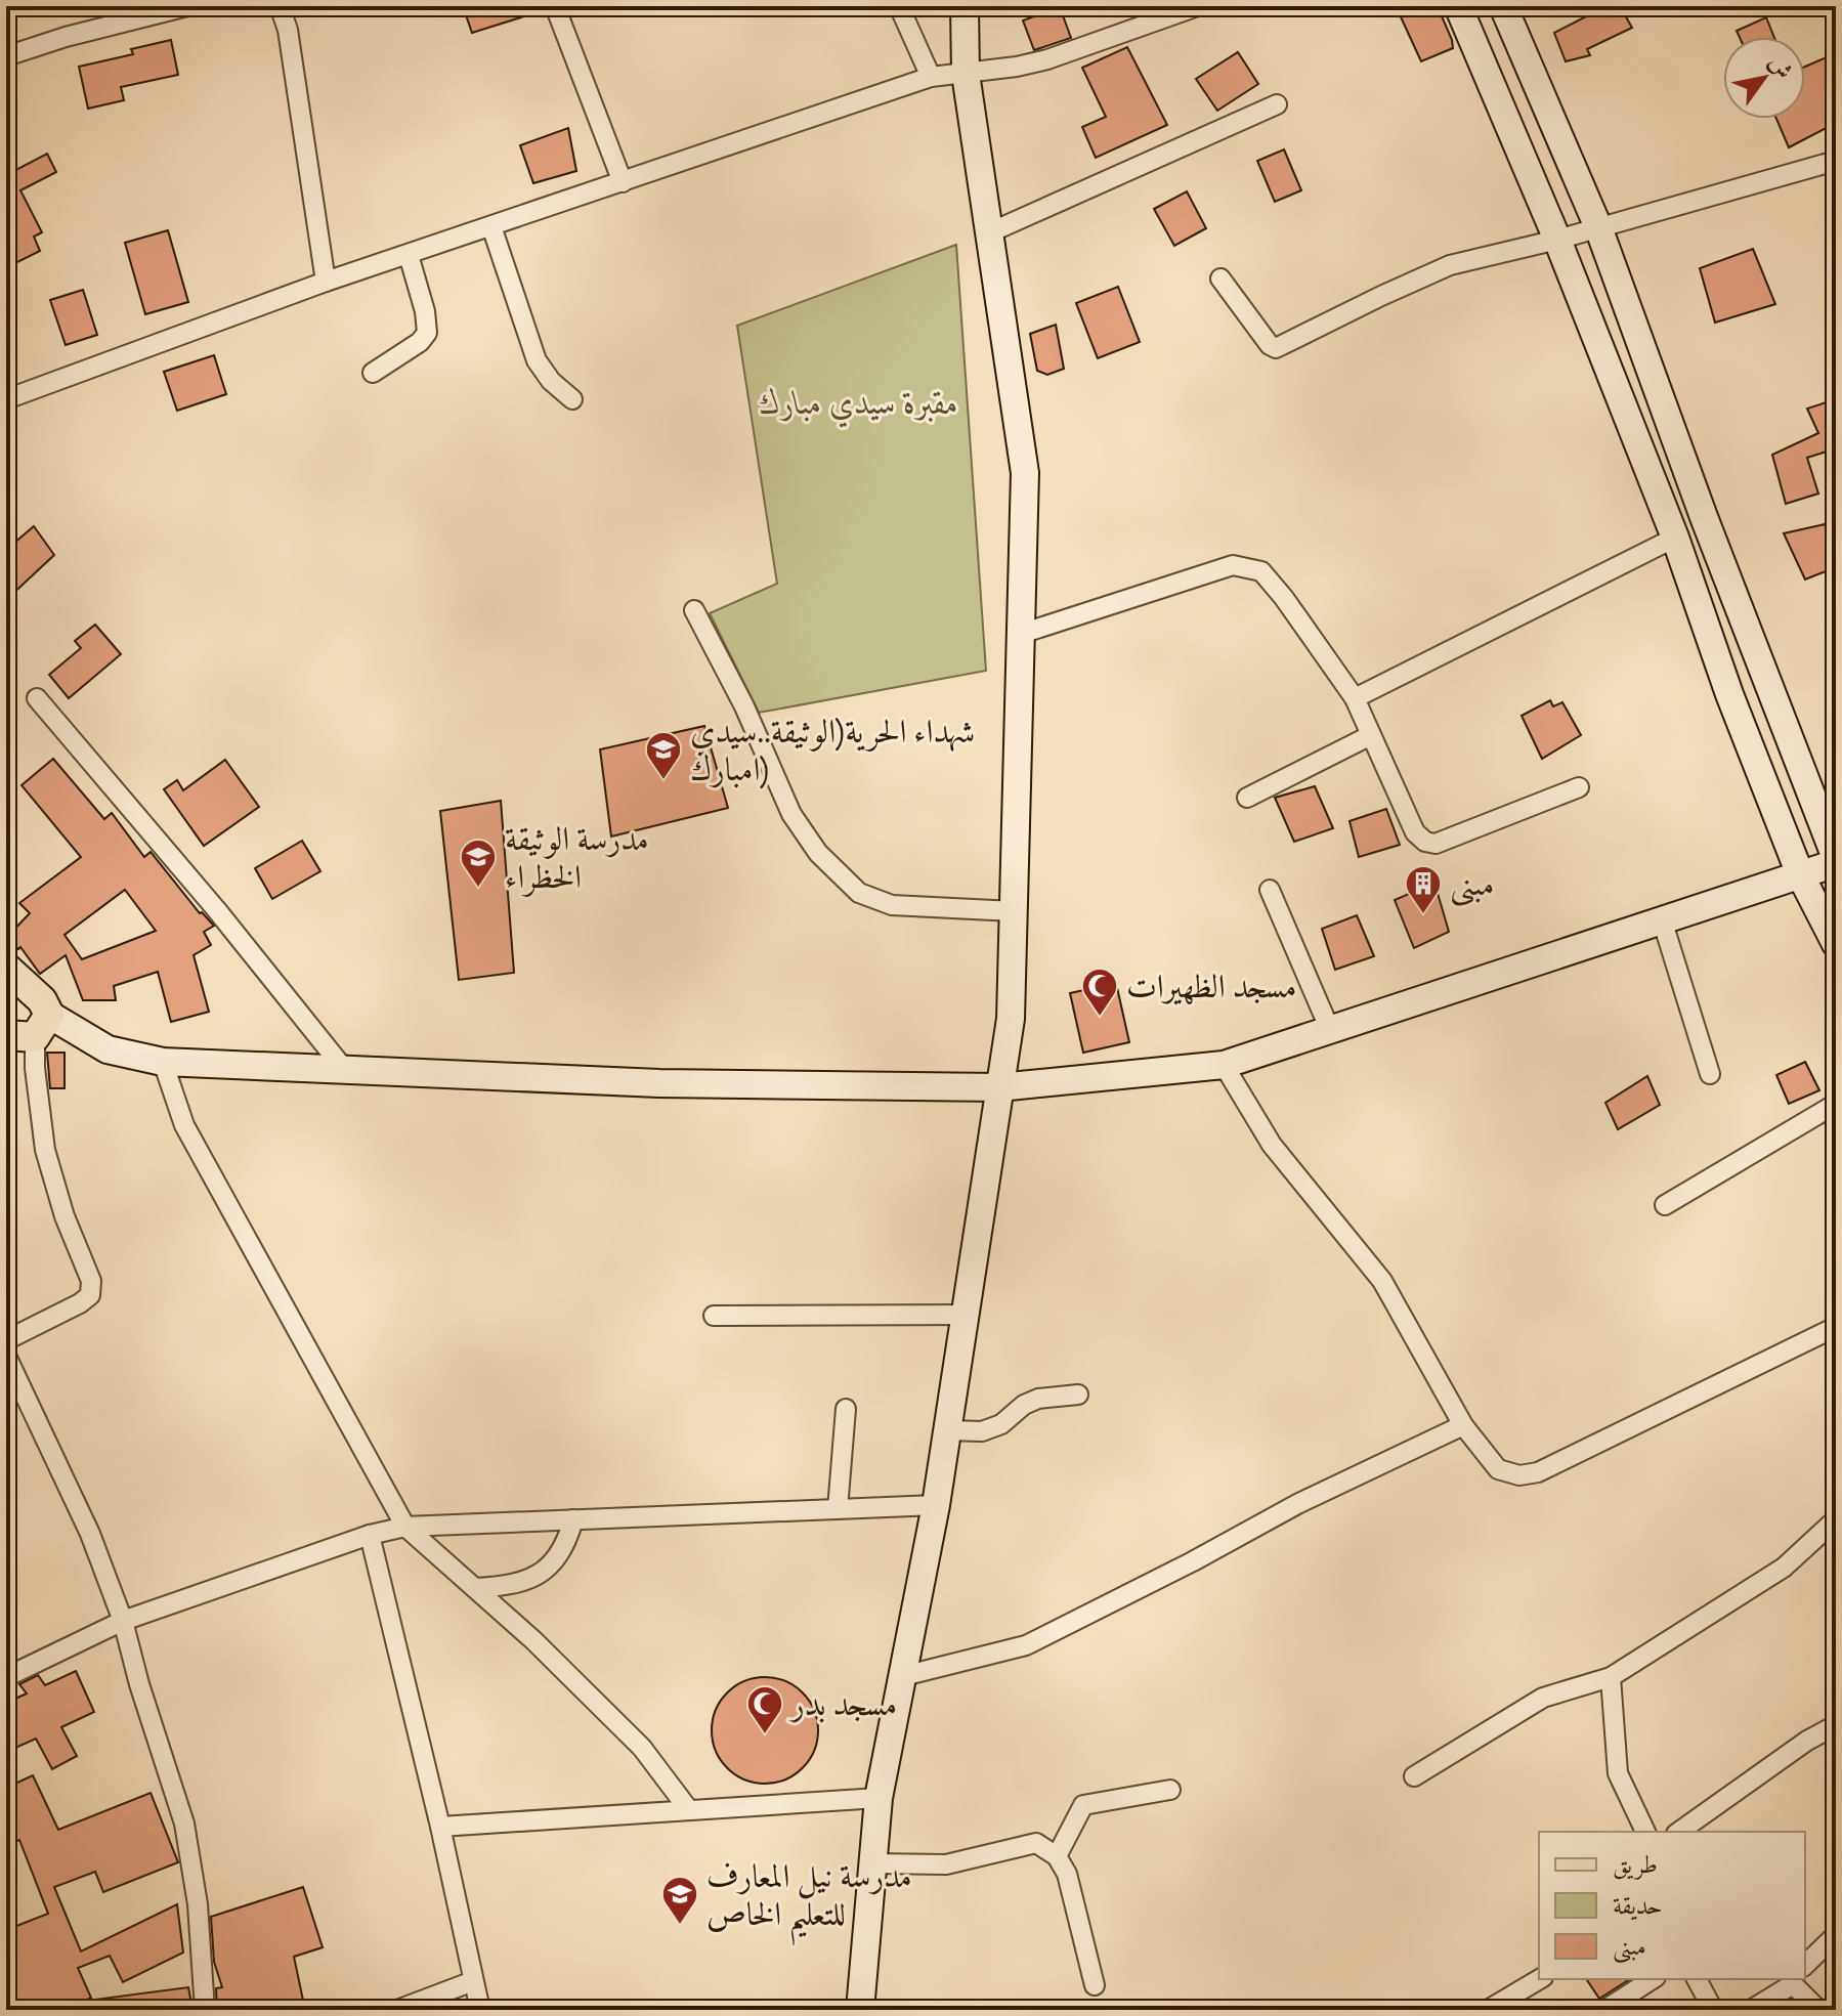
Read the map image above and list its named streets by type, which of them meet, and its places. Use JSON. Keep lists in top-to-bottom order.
{
  "parks": ["مقبرة سيدي مبارك"],
  "places": {
    "school or university": ["شهداء الحرية(الوثيقة..سيدي امبارك)", "مدرسة الوثيقة الخظراء", "مدرسة نيل المعارف للتعليم الخاص"],
    "building": ["مبنى"],
    "mosque": ["مسجد الظهيرات", "مسجد بدر"]
  },
  "legend": ["طريق", "حديقة", "مبنى"],
  "north": "top right"
}
